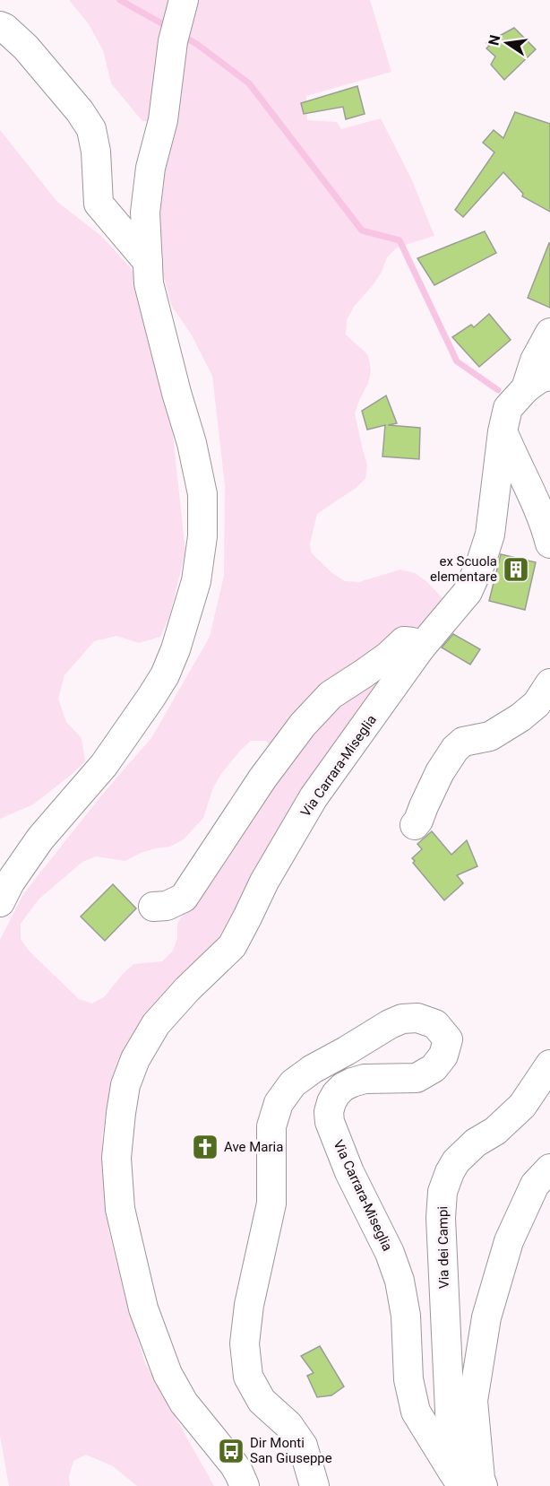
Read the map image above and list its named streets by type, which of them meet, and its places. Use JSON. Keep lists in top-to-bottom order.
{
  "streets": {
    "street": ["Via Carrara-Miseglia", "Via dei Campi"]
  },
  "crossings": [
    ["Via Carrara-Miseglia", "Via dei Campi"]
  ],
  "places": {
    "building": ["ex Scuola elementare"],
    "church": ["Ave Maria"],
    "bus stop": ["Dir Monti San Giuseppe"]
  },
  "north": "left"
}
